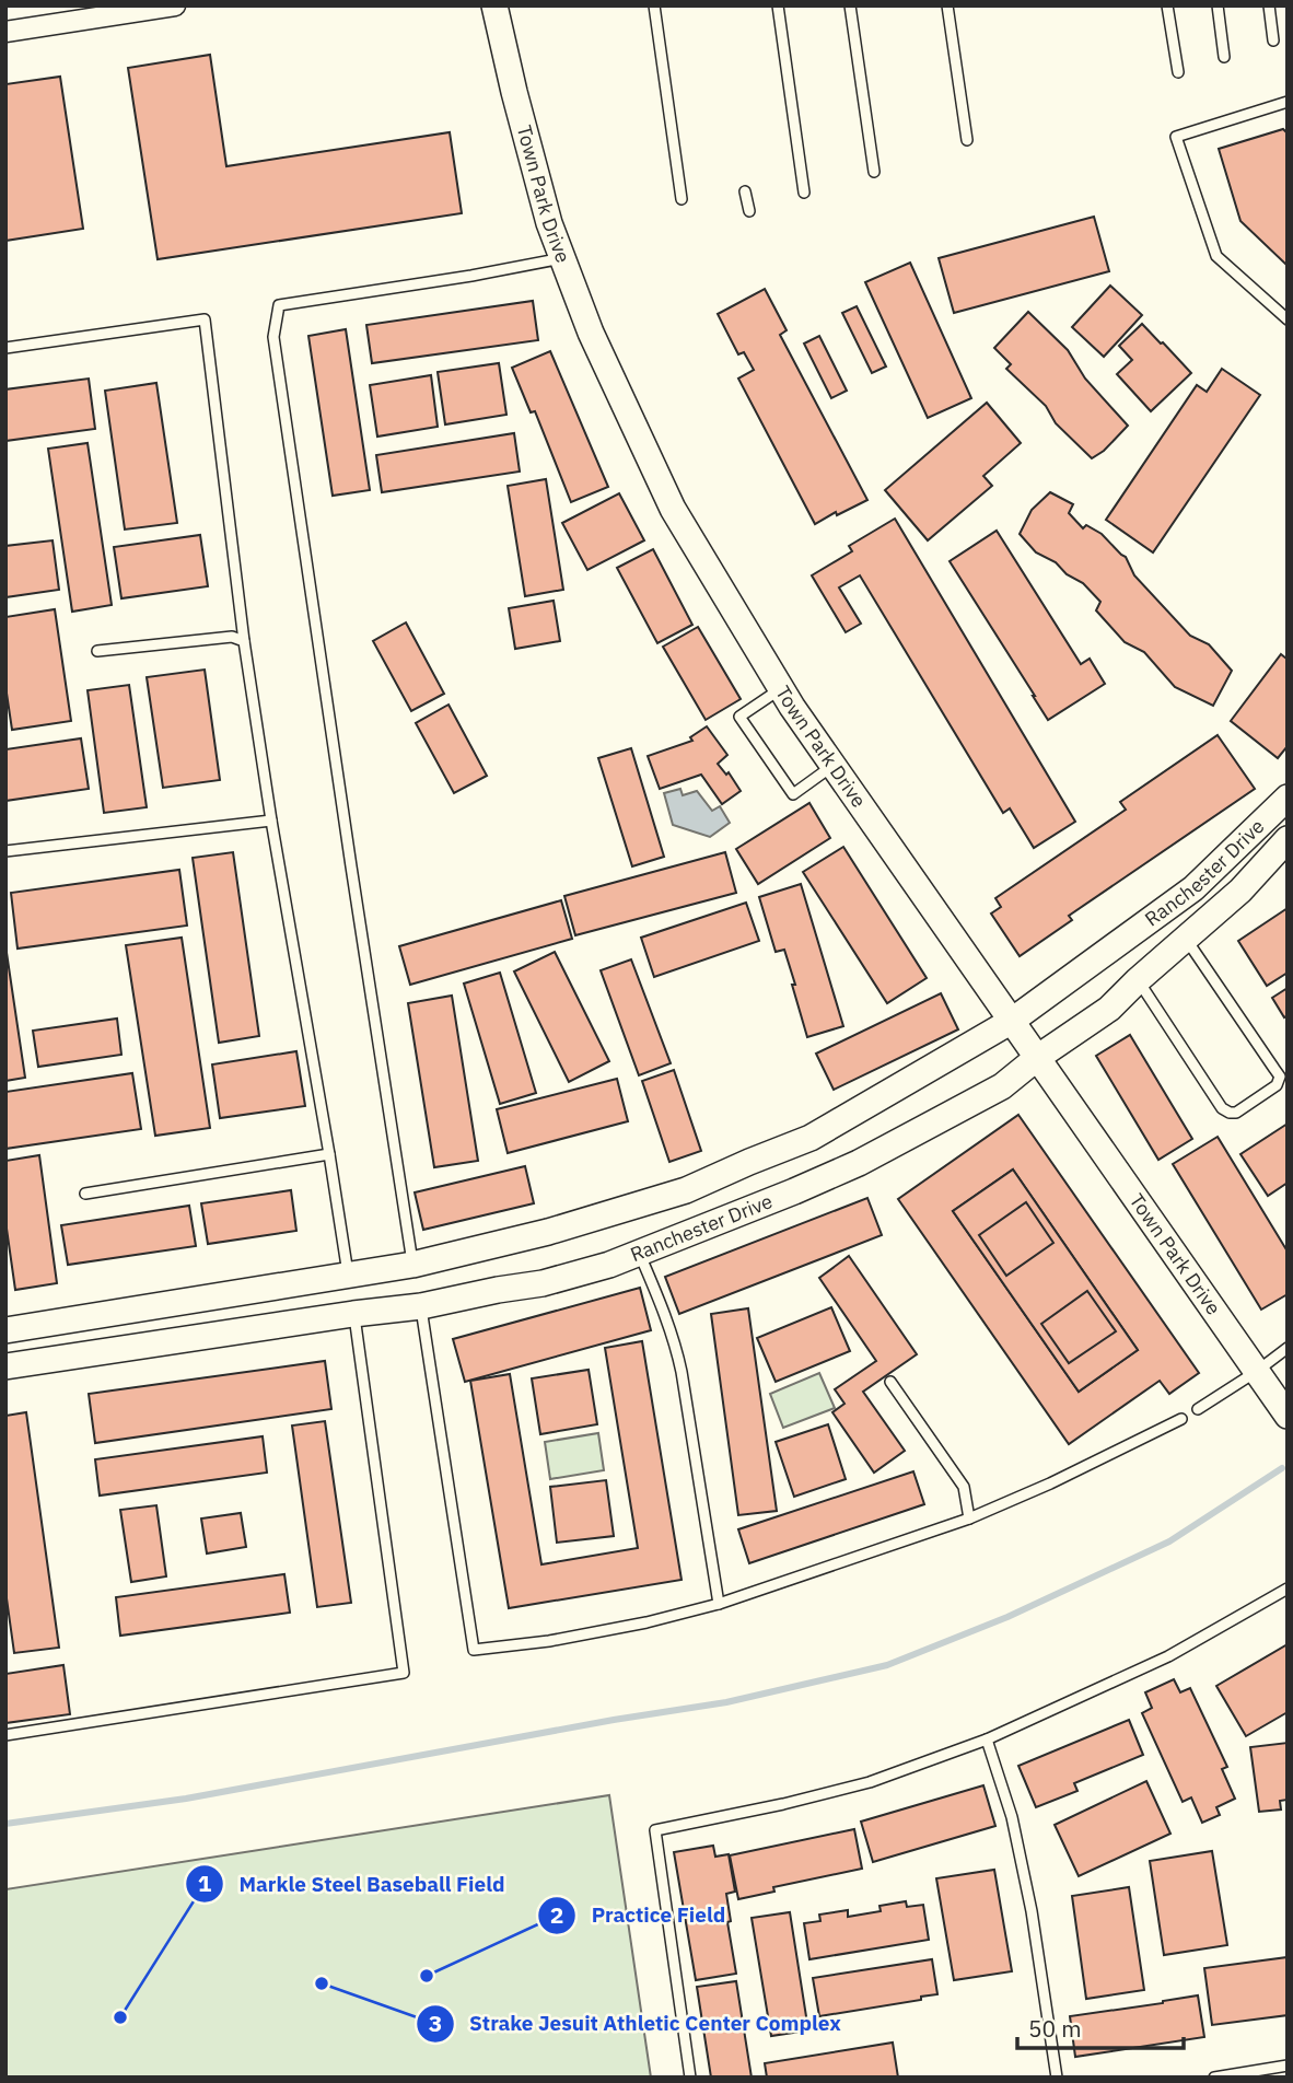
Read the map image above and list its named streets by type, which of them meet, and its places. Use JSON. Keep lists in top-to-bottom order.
{
  "streets": {
    "street": ["Town Park Drive", "Ranchester Drive"]
  },
  "crossings": [
    ["Town Park Drive", "Ranchester Drive"]
  ],
  "places": ["Practice Field", "Strake Jesuit Athletic Center Complex", "Markle Steel Baseball Field"],
  "scale_bar": "50 m"
}
